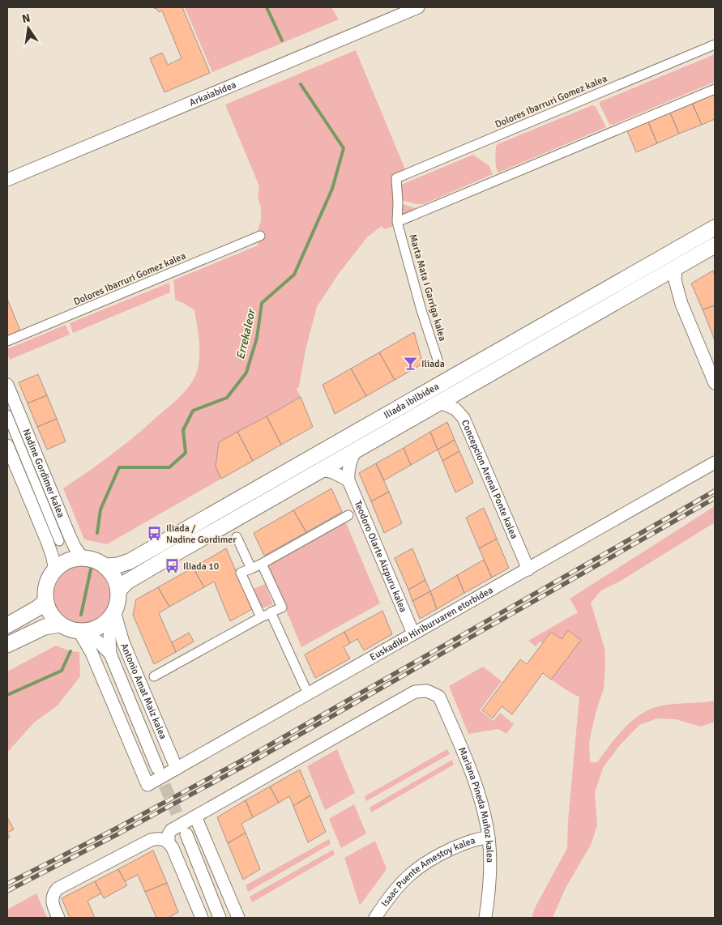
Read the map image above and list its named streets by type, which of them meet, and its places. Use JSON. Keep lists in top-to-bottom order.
{
  "streets": {
    "street": [
      "Arkaiabidea",
      "Dolores Ibarruri Gomez kalea",
      "Marta Mata i Garriga kalea",
      "Iliada ibilbidea",
      "Nadine Gordimer kalea",
      "Concepcion Arenal Ponte kalea",
      "Teodoro Olarte Aizpuru kalea",
      "Euskadiko Hiriburuaren etorbidea",
      "Antonio Amat Maiz kalea",
      "Mariana Pineda Muñoz kalea",
      "Isaac Puente Amestoy kalea"
    ]
  },
  "crossings": [
    ["Dolores Ibarruri Gomez kalea", "Marta Mata i Garriga kalea"],
    ["Iliada ibilbidea", "Nadine Gordimer kalea"],
    ["Iliada ibilbidea", "Concepcion Arenal Ponte kalea"],
    ["Iliada ibilbidea", "Euskadiko Hiriburuaren etorbidea"],
    ["Iliada ibilbidea", "Antonio Amat Maiz kalea"],
    ["Nadine Gordimer kalea", "Euskadiko Hiriburuaren etorbidea"],
    ["Nadine Gordimer kalea", "Antonio Amat Maiz kalea"],
    ["Concepcion Arenal Ponte kalea", "Euskadiko Hiriburuaren etorbidea"],
    ["Teodoro Olarte Aizpuru kalea", "Euskadiko Hiriburuaren etorbidea"],
    ["Euskadiko Hiriburuaren etorbidea", "Antonio Amat Maiz kalea"],
    ["Mariana Pineda Muñoz kalea", "Isaac Puente Amestoy kalea"]
  ],
  "water": ["Errekaleor"],
  "places": {
    "bar": ["Iliada"],
    "bus stop": ["Iliada / Nadine Gordimer", "Iliada 10"]
  },
  "north": "top"
}
